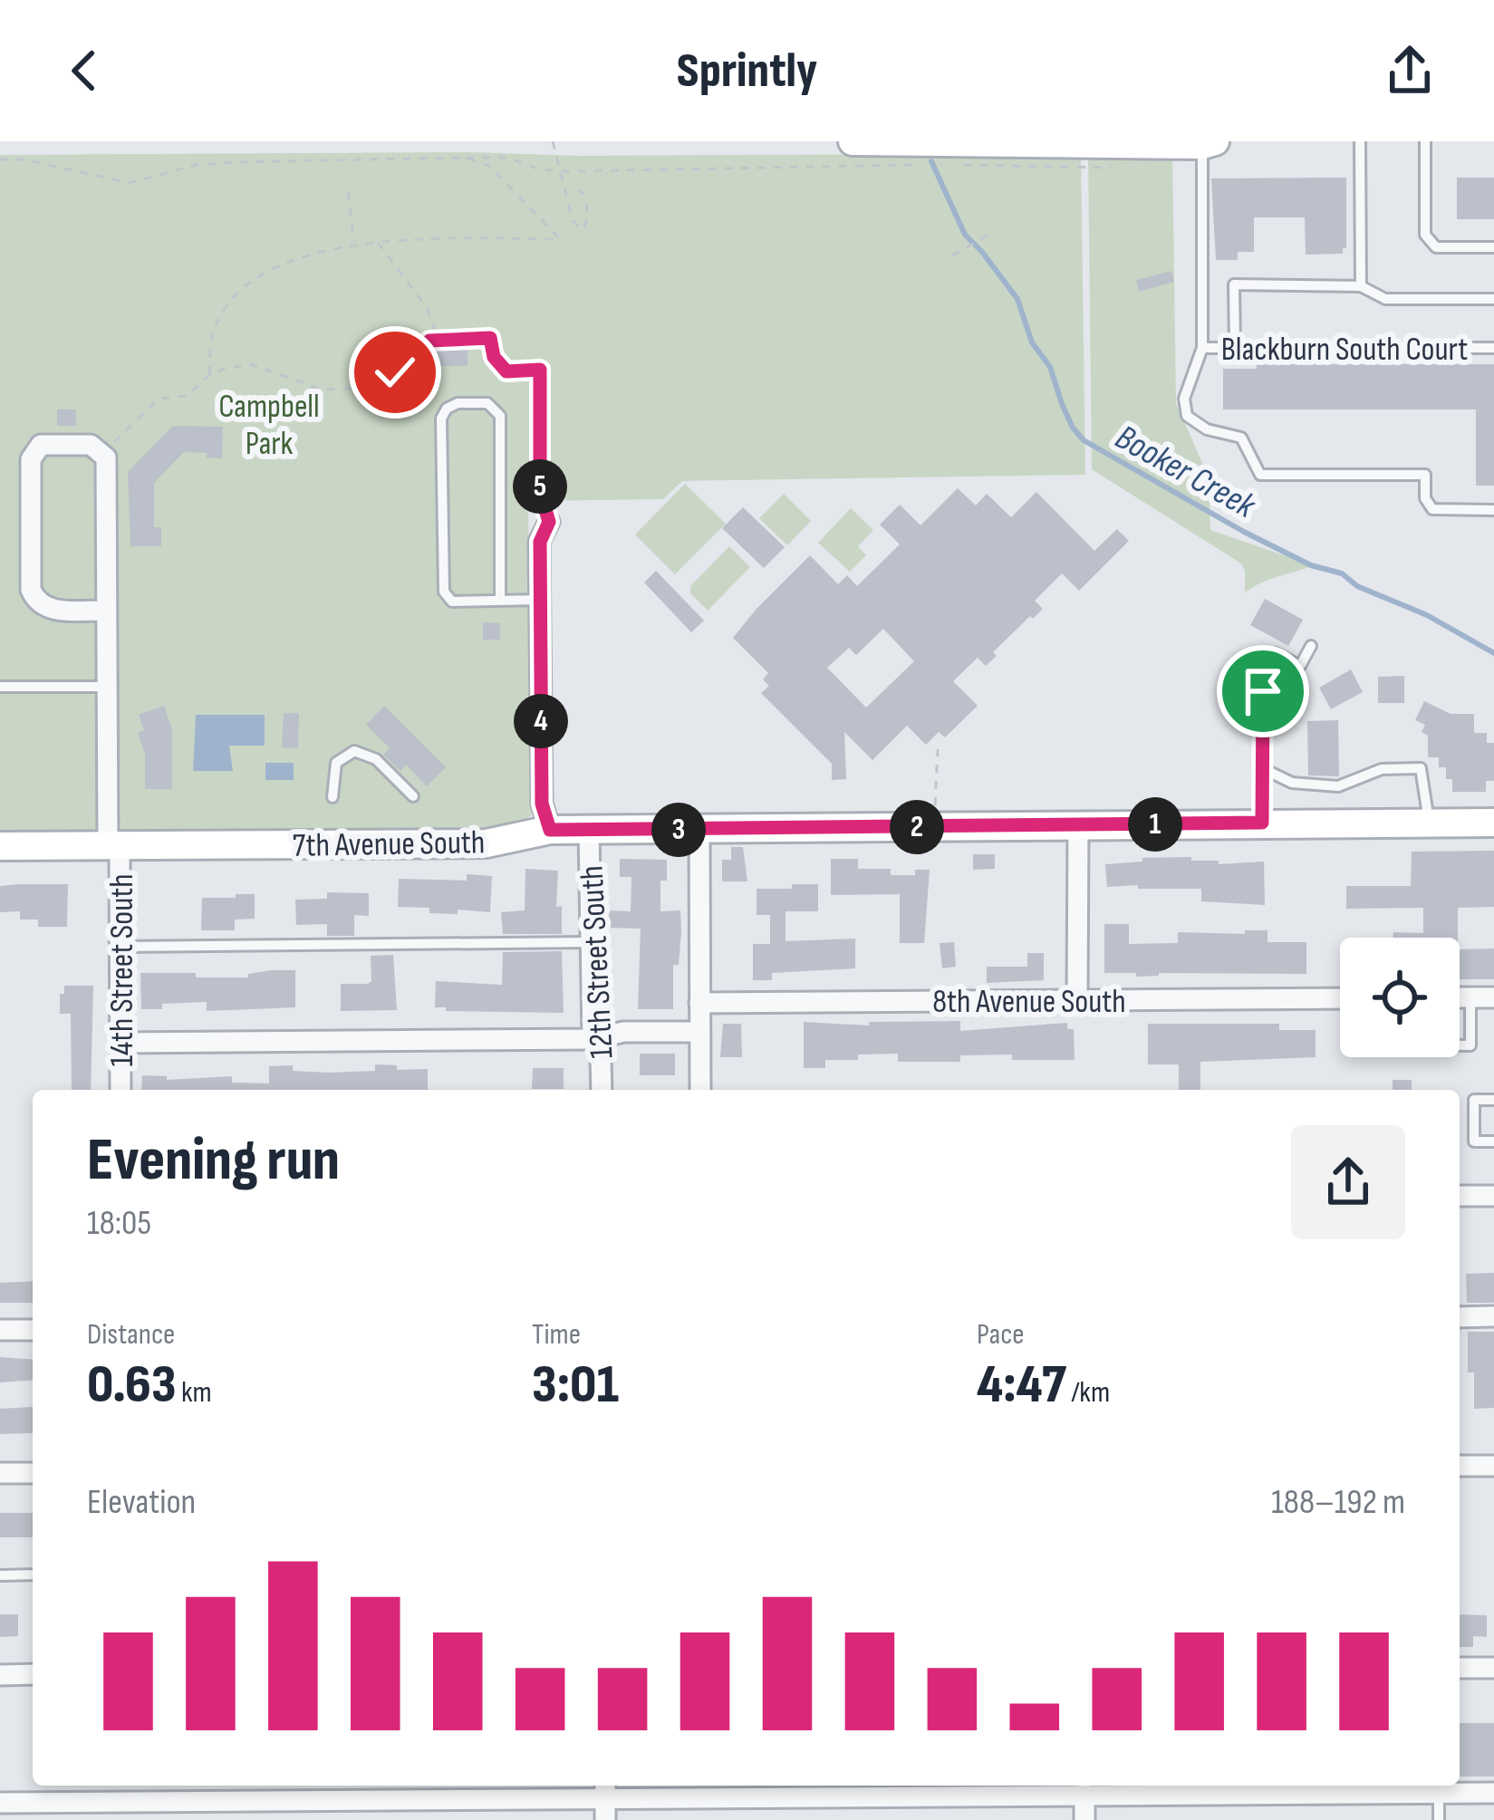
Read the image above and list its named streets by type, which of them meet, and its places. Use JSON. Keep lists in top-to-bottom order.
{
  "streets": {
    "street": [
      "7th Avenue South",
      "12th Street South",
      "14th Street South",
      "8th Avenue South"
    ],
    "lane": ["Blackburn South Court"]
  },
  "crossings": [
    ["7th Avenue South", "12th Street South"],
    ["7th Avenue South", "14th Street South"]
  ],
  "water": ["Booker Creek"],
  "parks": ["Campbell Park"],
  "page": {
    "header": "Sprintly",
    "pins": [
      "5",
      "4",
      "1",
      "2",
      "3"
    ],
    "heading": ["Evening run", "18:05"],
    "stats": [
      ["Distance", "0.63 km"],
      ["Time", "3:01"],
      ["Pace", "4:47 /km"]
    ],
    "chart": ["Elevation", "188–192 m"]
  }
}
